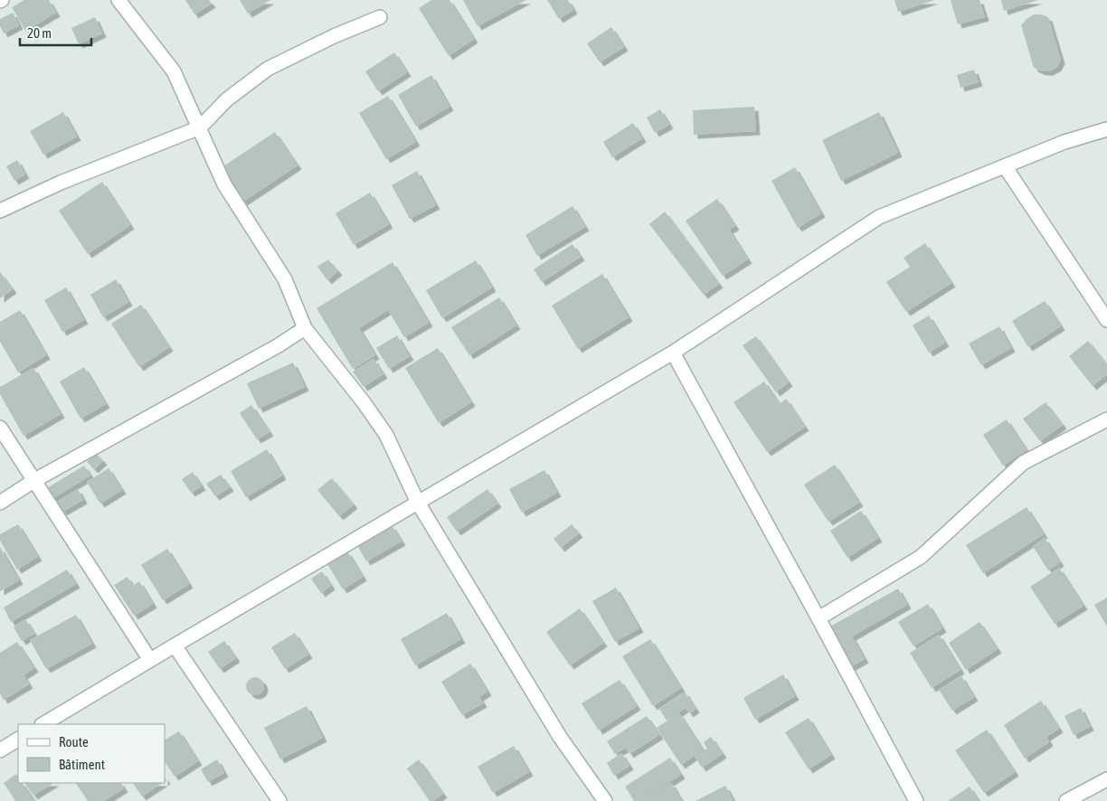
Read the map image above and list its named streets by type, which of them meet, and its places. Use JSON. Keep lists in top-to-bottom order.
{
  "legend": ["Route", "Bâtiment"],
  "scale_bar": "20 m"
}
